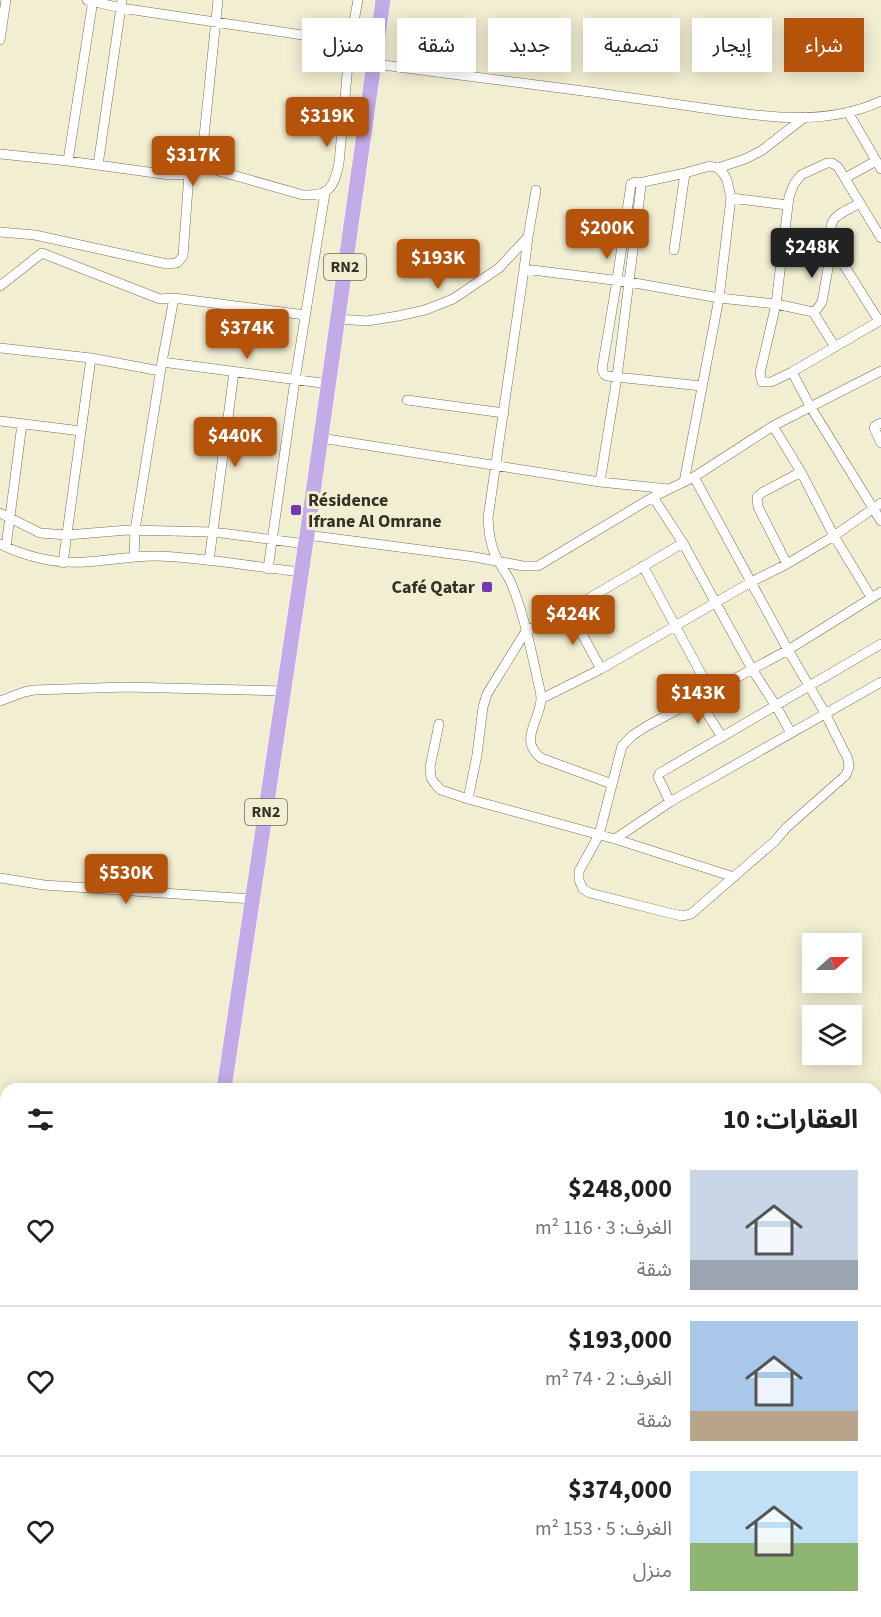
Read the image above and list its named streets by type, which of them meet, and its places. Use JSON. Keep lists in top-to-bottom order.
{
  "streets": {
    "highway": ["RN2"]
  },
  "places": {
    "transit": ["Résidence Ifrane Al Omrane", "Café Qatar"]
  },
  "north": "right",
  "page": {
    "chip": [
      "شراء",
      "إيجار",
      "تصفية",
      "جديد",
      "شقة",
      "منزل"
    ],
    "price": [
      "$319K",
      "$317K",
      "$200K",
      "$248K",
      "$193K",
      "$374K",
      "$440K",
      "$424K",
      "$143K",
      "$530K"
    ],
    "heading": "العقارات: 10",
    "list": [
      {
        "name": "$248,000",
        "note": "الغرف: 3 · 116 m² · شقة"
      },
      {
        "name": "$193,000",
        "note": "الغرف: 2 · 74 m² · شقة"
      },
      {
        "name": "$374,000",
        "note": "الغرف: 5 · 153 m² · منزل"
      }
    ]
  }
}
